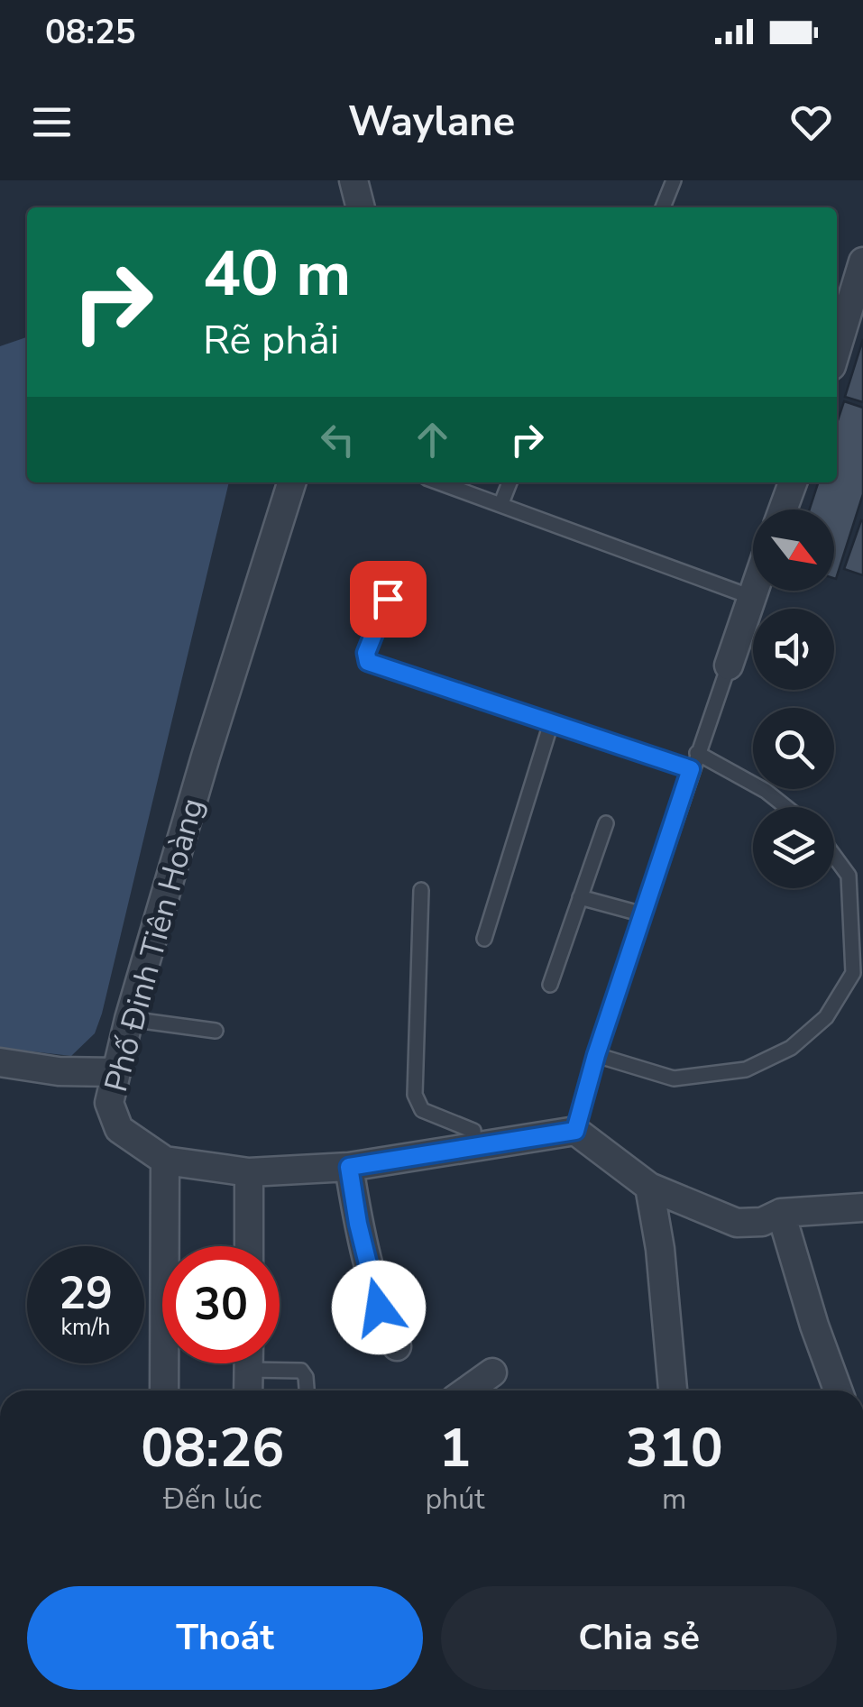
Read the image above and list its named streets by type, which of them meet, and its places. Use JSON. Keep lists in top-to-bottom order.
{
  "streets": {
    "street": ["Phố Đinh Tiên Hoàng"]
  },
  "north": "bottom right",
  "page": {
    "status": "08:25",
    "header": "Waylane",
    "turn": ["40 m", "Rẽ phải"],
    "speed": "29 km/h",
    "limit": "30",
    "eta": [
      "08:26",
      "Đến lúc",
      "1",
      "phút",
      "310",
      "m"
    ],
    "buttons": ["Thoát", "Chia sẻ"]
  }
}
